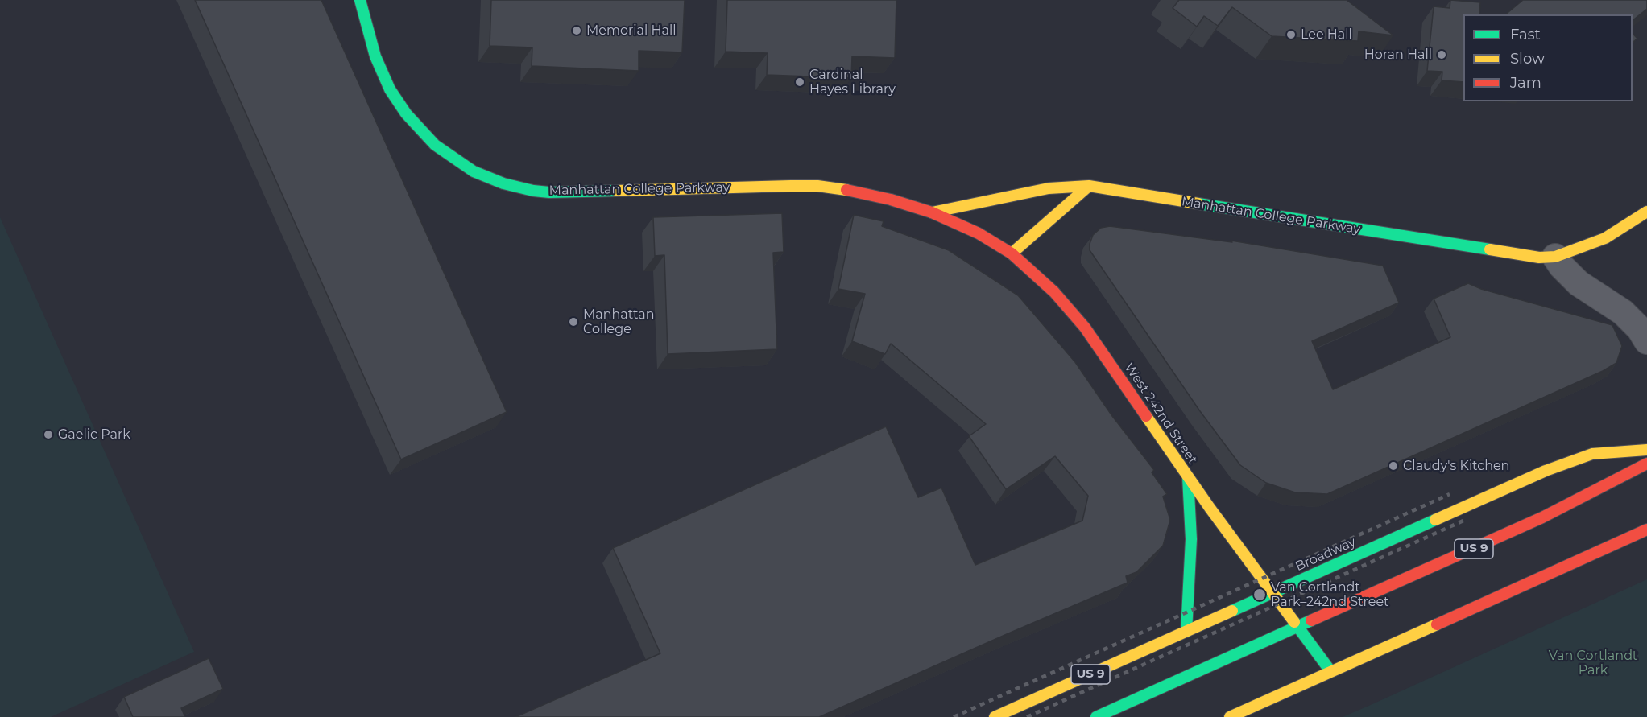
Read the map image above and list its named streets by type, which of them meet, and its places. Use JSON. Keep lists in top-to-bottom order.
{
  "streets": {
    "street": [
      "Manhattan College Parkway",
      "West 242nd Street",
      "US 9",
      "Broadway"
    ]
  },
  "crossings": [
    ["Manhattan College Parkway", "West 242nd Street"],
    ["West 242nd Street", "US 9"],
    ["West 242nd Street", "Broadway"]
  ],
  "parks": ["Van Cortlandt Park"],
  "places": [
    "Memorial Hall",
    "Lee Hall",
    "Horan Hall",
    "Cardinal Hayes Library",
    "Manhattan College",
    "Gaelic Park",
    "Claudy's Kitchen",
    "Van Cortlandt Park–242nd Street"
  ],
  "legend": ["Fast", "Slow", "Jam"]
}
